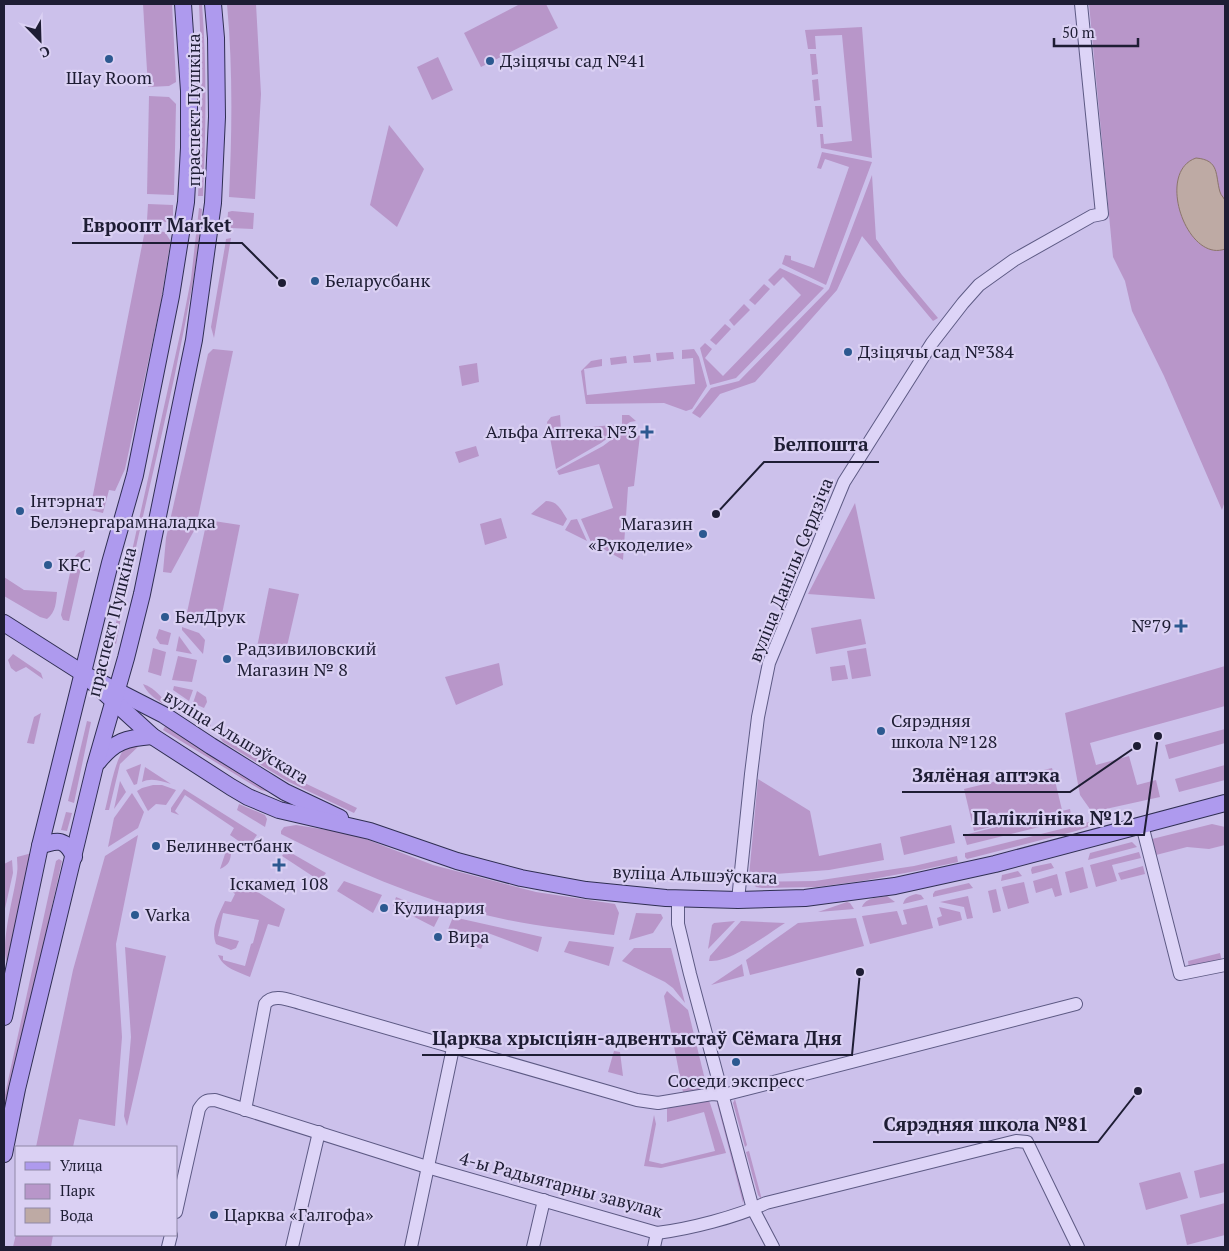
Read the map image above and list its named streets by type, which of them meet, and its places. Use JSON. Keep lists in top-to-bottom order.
{
  "streets": {
    "main road": ["праспект Пушкіна", "вуліца Альшэўскага"],
    "street": ["вуліца Данілы Сердзіча", "4-ы Радыятарны завулак"]
  },
  "crossings": [
    ["праспект Пушкіна", "вуліца Альшэўскага"],
    ["вуліца Данілы Сердзіча", "вуліца Альшэўскага"]
  ],
  "places": {
    "other": [
      "Шау Room",
      "Дзіцячы сад №41",
      "Беларусбанк",
      "Евроопт Market",
      "Дзіцячы сад №384",
      "Інтэрнат Белэнергарамналадка",
      "Белпошта",
      "Магазин «Рукоделие»",
      "KFC",
      "БелДрук",
      "Радзивиловский Магазин № 8",
      "Сярэдняя школа №128",
      "Паліклініка №12",
      "Зялёная аптэка",
      "Белинвестбанк",
      "Кулинария",
      "Varka",
      "Вира",
      "Царква хрысціян-адвентыстаў Сёмага Дня",
      "Соседи экспресс",
      "Сярэдняя школа №81",
      "Царква «Галгофа»"
    ],
    "health": ["Альфа Аптека №3", "№79", "Іскамед 108"]
  },
  "legend": ["Улица", "Парк", "Вода"],
  "scale_bar": "50 m",
  "north": "bottom right"
}
